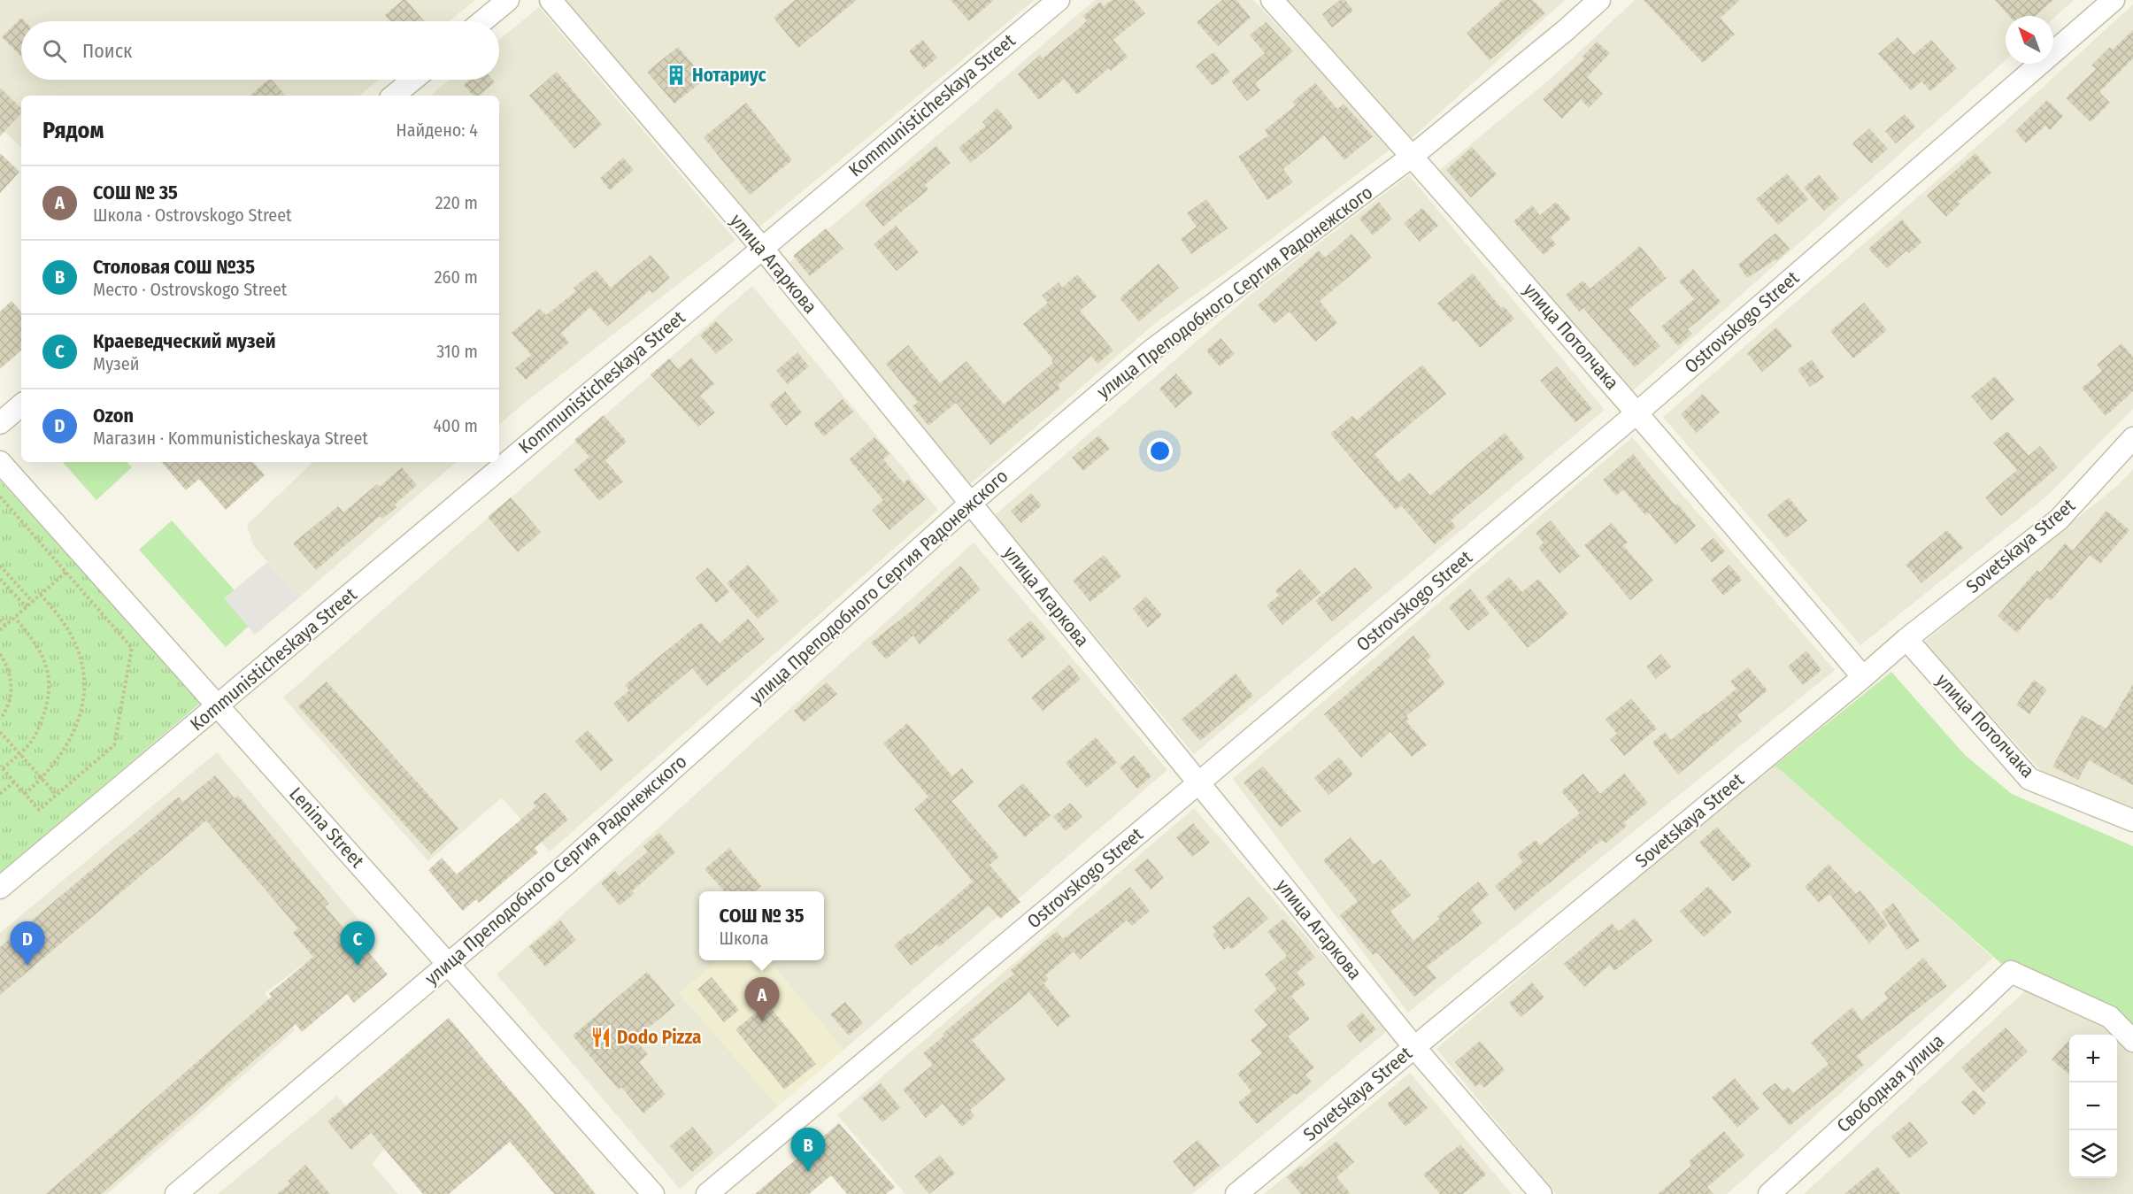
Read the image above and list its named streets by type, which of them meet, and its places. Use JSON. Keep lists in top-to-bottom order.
{
  "streets": {
    "street": [
      "Kommunisticheskaya Street",
      "улица Агаркова",
      "улица Преподобного Сергия Радонежского",
      "Ostrovskogo Street",
      "улица Потолчака",
      "Sovetskaya Street",
      "Lenina Street",
      "Свободная улица"
    ]
  },
  "crossings": [
    ["Kommunisticheskaya Street", "улица Агаркова"],
    ["Kommunisticheskaya Street", "Lenina Street"],
    ["улица Агаркова", "улица Преподобного Сергия Радонежского"],
    ["улица Агаркова", "Ostrovskogo Street"],
    ["улица Агаркова", "Sovetskaya Street"],
    ["улица Преподобного Сергия Радонежского", "улица Потолчака"],
    ["улица Преподобного Сергия Радонежского", "Lenina Street"],
    ["Ostrovskogo Street", "улица Потолчака"],
    ["улица Потолчака", "Sovetskaya Street"]
  ],
  "places": {
    "building": ["Нотариус"],
    "restaurant": ["Dodo Pizza"]
  },
  "north": "top left",
  "page": {
    "search": "Поиск",
    "heading": ["Рядом", "Найдено: 4"],
    "list": [
      {
        "mark": "A",
        "name": "СОШ № 35",
        "note": "Школа · Ostrovskogo Street",
        "value": "220 m"
      },
      {
        "mark": "B",
        "name": "Столовая СОШ №35",
        "note": "Место · Ostrovskogo Street",
        "value": "260 m"
      },
      {
        "mark": "C",
        "name": "Краеведческий музей",
        "note": "Музей",
        "value": "310 m"
      },
      {
        "mark": "D",
        "name": "Ozon",
        "note": "Магазин · Kommunisticheskaya Street",
        "value": "400 m"
      }
    ],
    "popup": ["СОШ № 35", "Школа"],
    "pins": [
      "C",
      "D",
      "A",
      "B"
    ],
    "map_buttons": ["+", "−"]
  }
}
